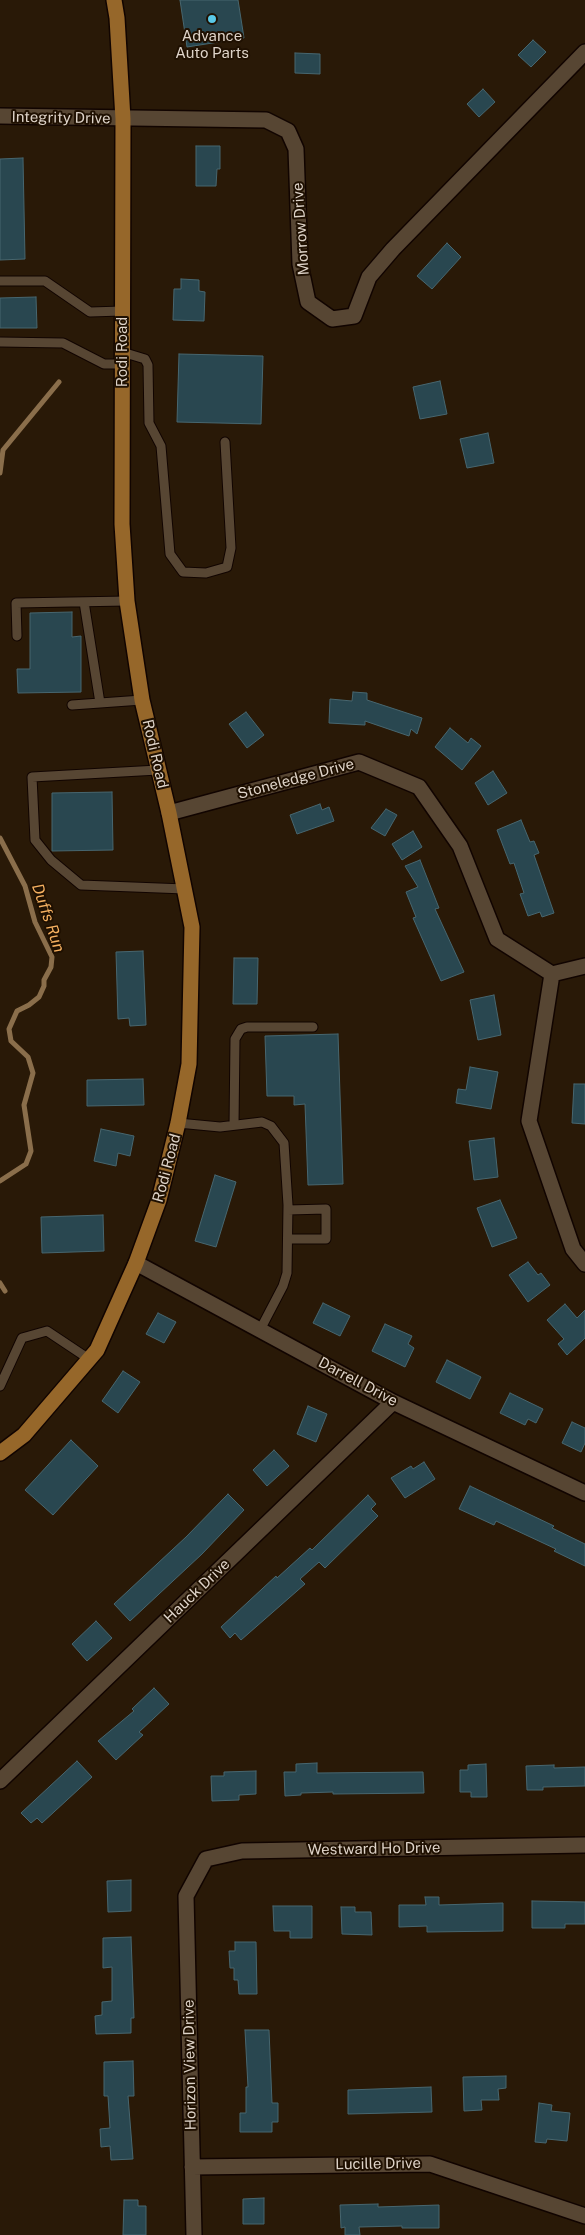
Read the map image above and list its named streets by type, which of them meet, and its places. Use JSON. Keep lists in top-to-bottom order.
{
  "streets": {
    "main road": ["Rodi Road"],
    "street": [
      "Integrity Drive",
      "Morrow Drive",
      "Stoneledge Drive",
      "Darrell Drive",
      "Hauck Drive",
      "Westward Ho Drive",
      "Horizon View Drive",
      "Lucille Drive"
    ]
  },
  "crossings": [
    ["Integrity Drive", "Morrow Drive"],
    ["Integrity Drive", "Rodi Road"],
    ["Morrow Drive", "Rodi Road"],
    ["Rodi Road", "Stoneledge Drive"],
    ["Rodi Road", "Darrell Drive"],
    ["Darrell Drive", "Hauck Drive"],
    ["Westward Ho Drive", "Horizon View Drive"],
    ["Horizon View Drive", "Lucille Drive"]
  ],
  "water": ["Duffs Run"],
  "places": ["Advance Auto Parts"]
}
